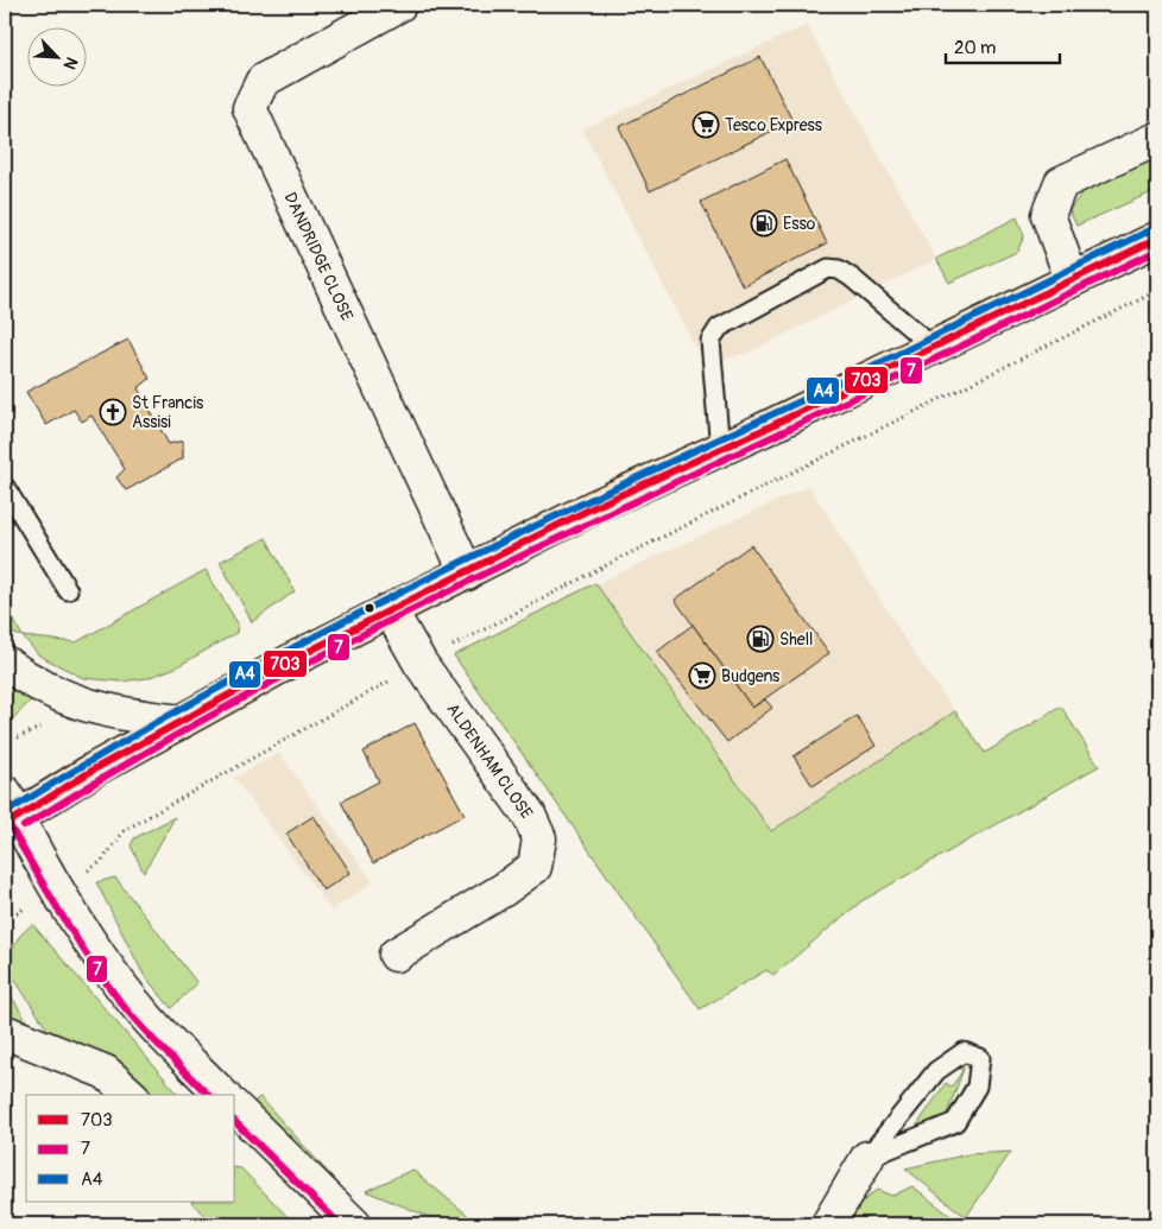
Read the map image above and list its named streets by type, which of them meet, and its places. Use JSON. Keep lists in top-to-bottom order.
{
  "streets": {
    "street": ["DANDRIDGE CLOSE", "ALDENHAM CLOSE"]
  },
  "places": {
    "supermarket": ["Tesco Express", "Budgens"],
    "fuel station": ["Esso", "Shell"],
    "church": ["St Francis Assisi"]
  },
  "lines": ["transit line A4", "transit line 703", "transit line 7"],
  "legend": ["703", "7", "A4"],
  "scale_bar": "20 m",
  "north": "bottom right"
}
